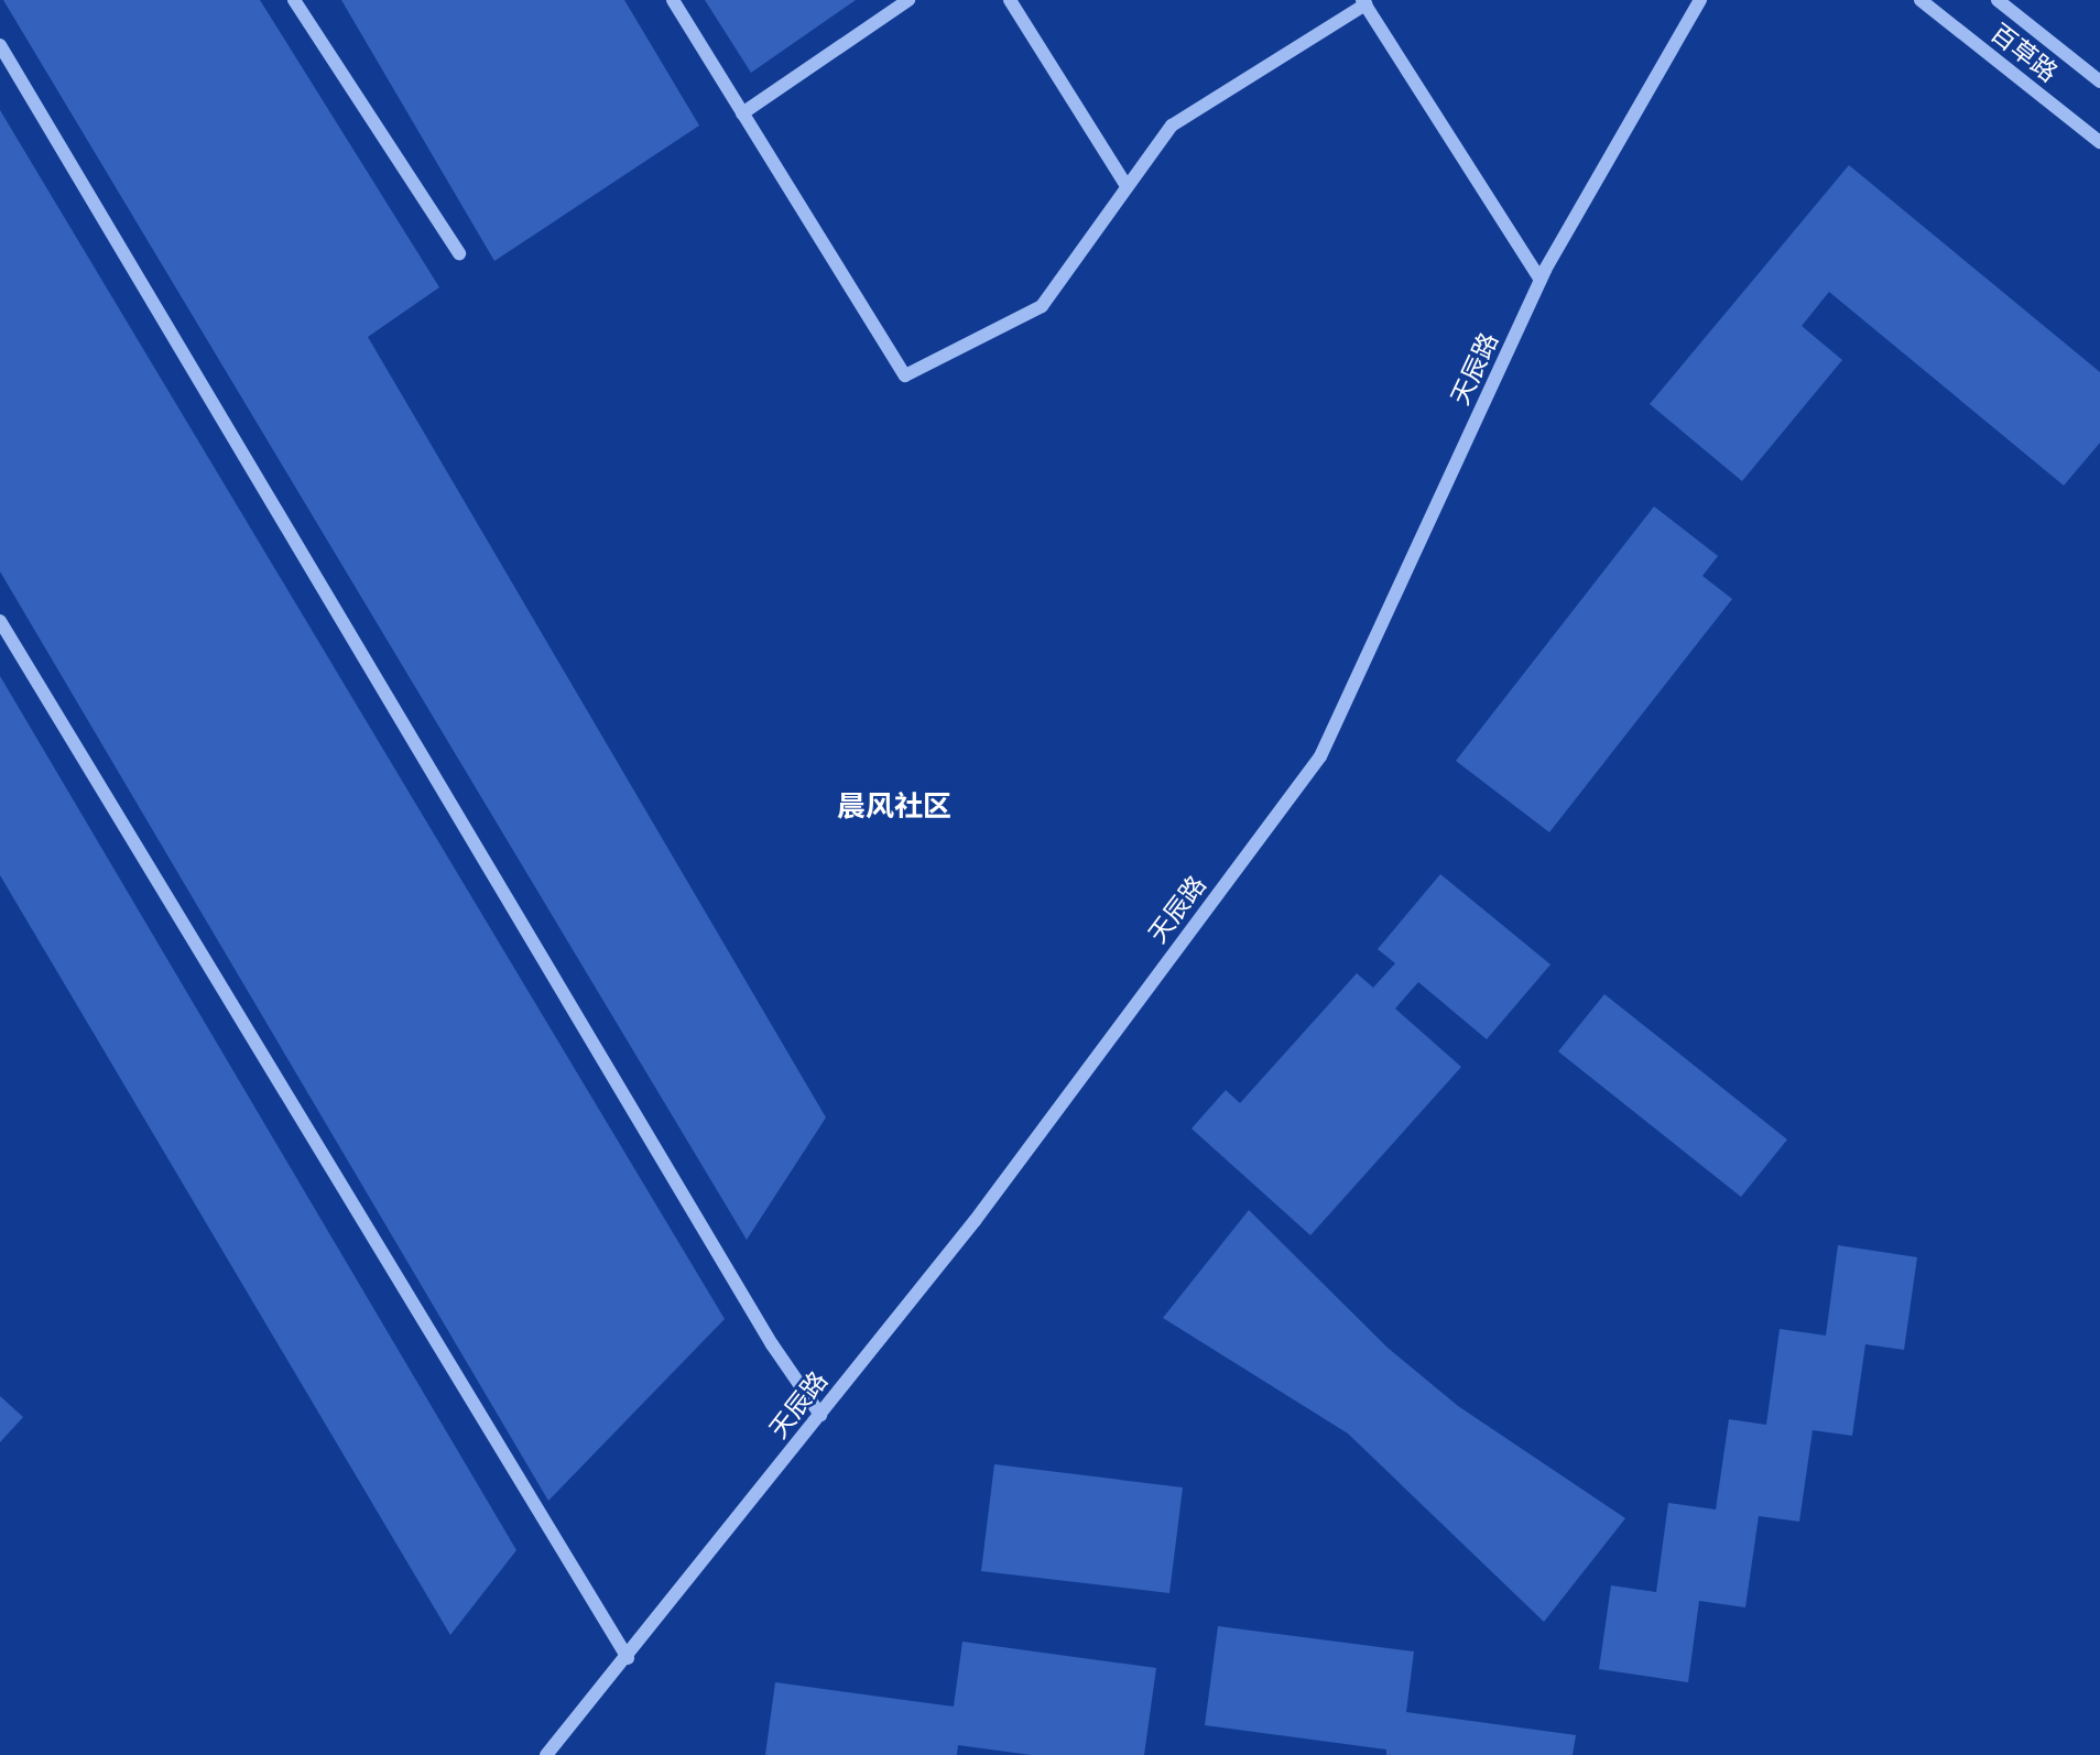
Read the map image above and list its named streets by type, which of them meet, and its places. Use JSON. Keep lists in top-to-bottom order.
{
  "streets": {
    "street": ["百草路", "天辰路"]
  },
  "districts": ["晨风社区"]
}
